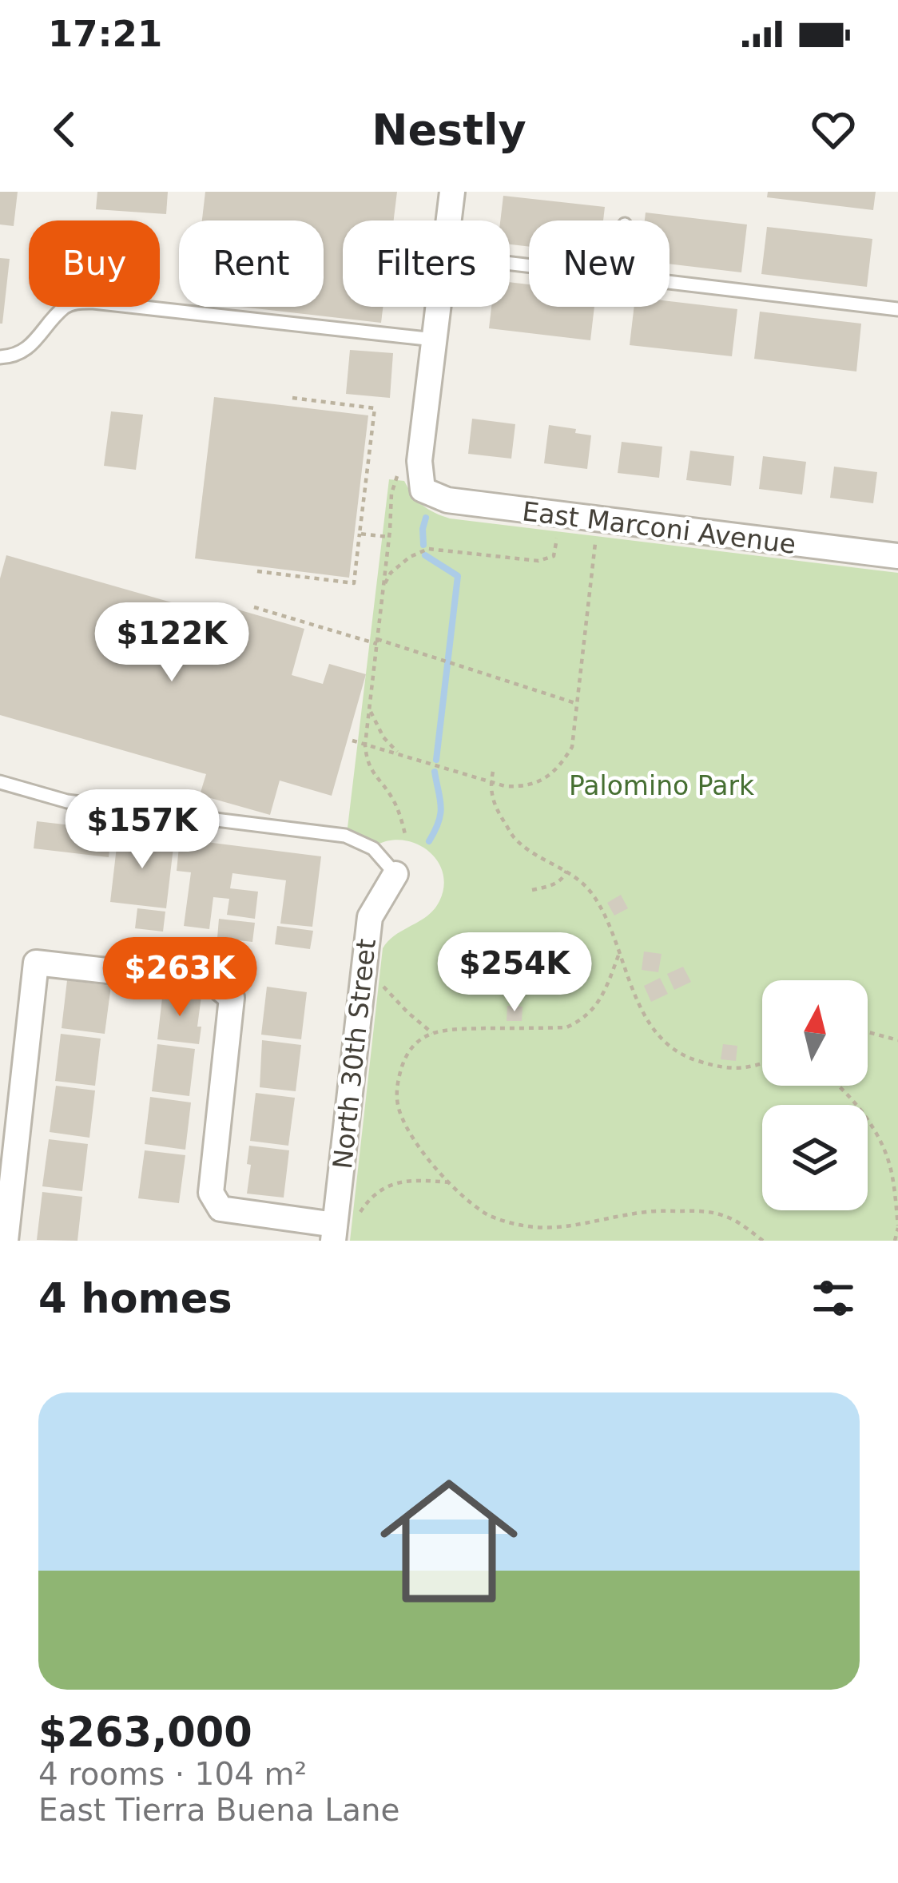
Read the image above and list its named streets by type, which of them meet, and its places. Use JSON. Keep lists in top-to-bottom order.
{
  "streets": {
    "street": ["East Marconi Avenue", "North 30th Street"]
  },
  "parks": ["Palomino Park"],
  "north": "top",
  "page": {
    "status": "17:21",
    "header": "Nestly",
    "chip": [
      "Buy",
      "Rent",
      "Filters",
      "New"
    ],
    "price": [
      "$122K",
      "$157K",
      "$254K",
      "$263K"
    ],
    "heading": "4 homes",
    "list": [
      {
        "name": "$263,000",
        "note": "4 rooms · 104 m² · East Tierra Buena Lane"
      }
    ]
  }
}
